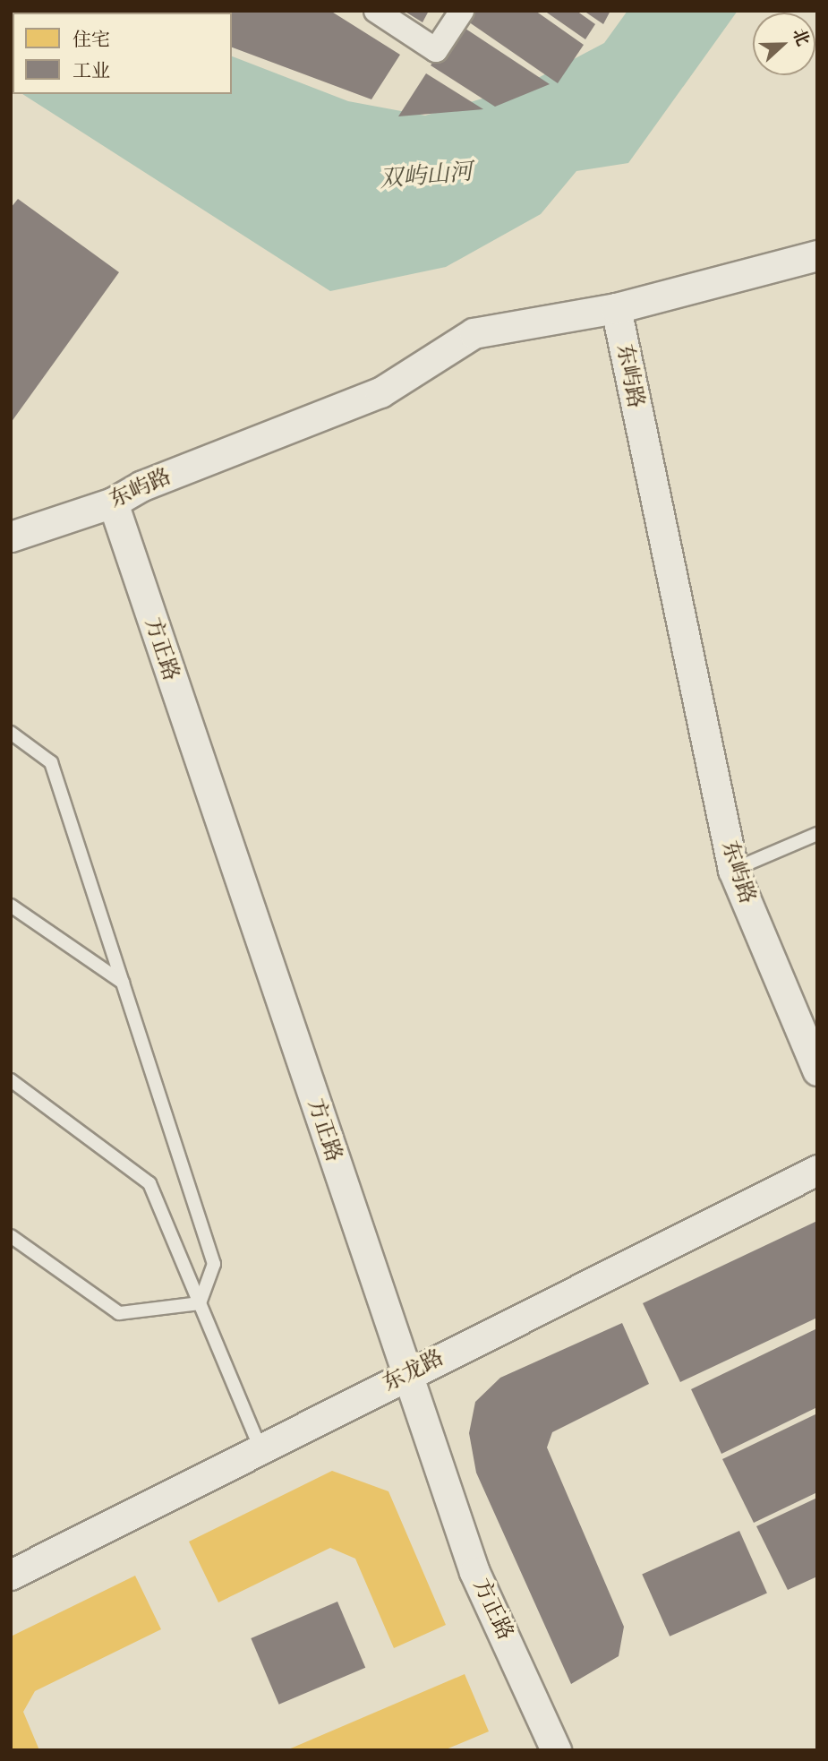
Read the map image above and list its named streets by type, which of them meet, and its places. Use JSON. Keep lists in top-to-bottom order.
{
  "streets": {
    "street": ["东屿路", "方正路", "东龙路"]
  },
  "crossings": [
    ["东屿路", "方正路"],
    ["方正路", "东龙路"]
  ],
  "water": ["双屿山河"],
  "legend": ["住宅", "工业"],
  "north": "right"
}
